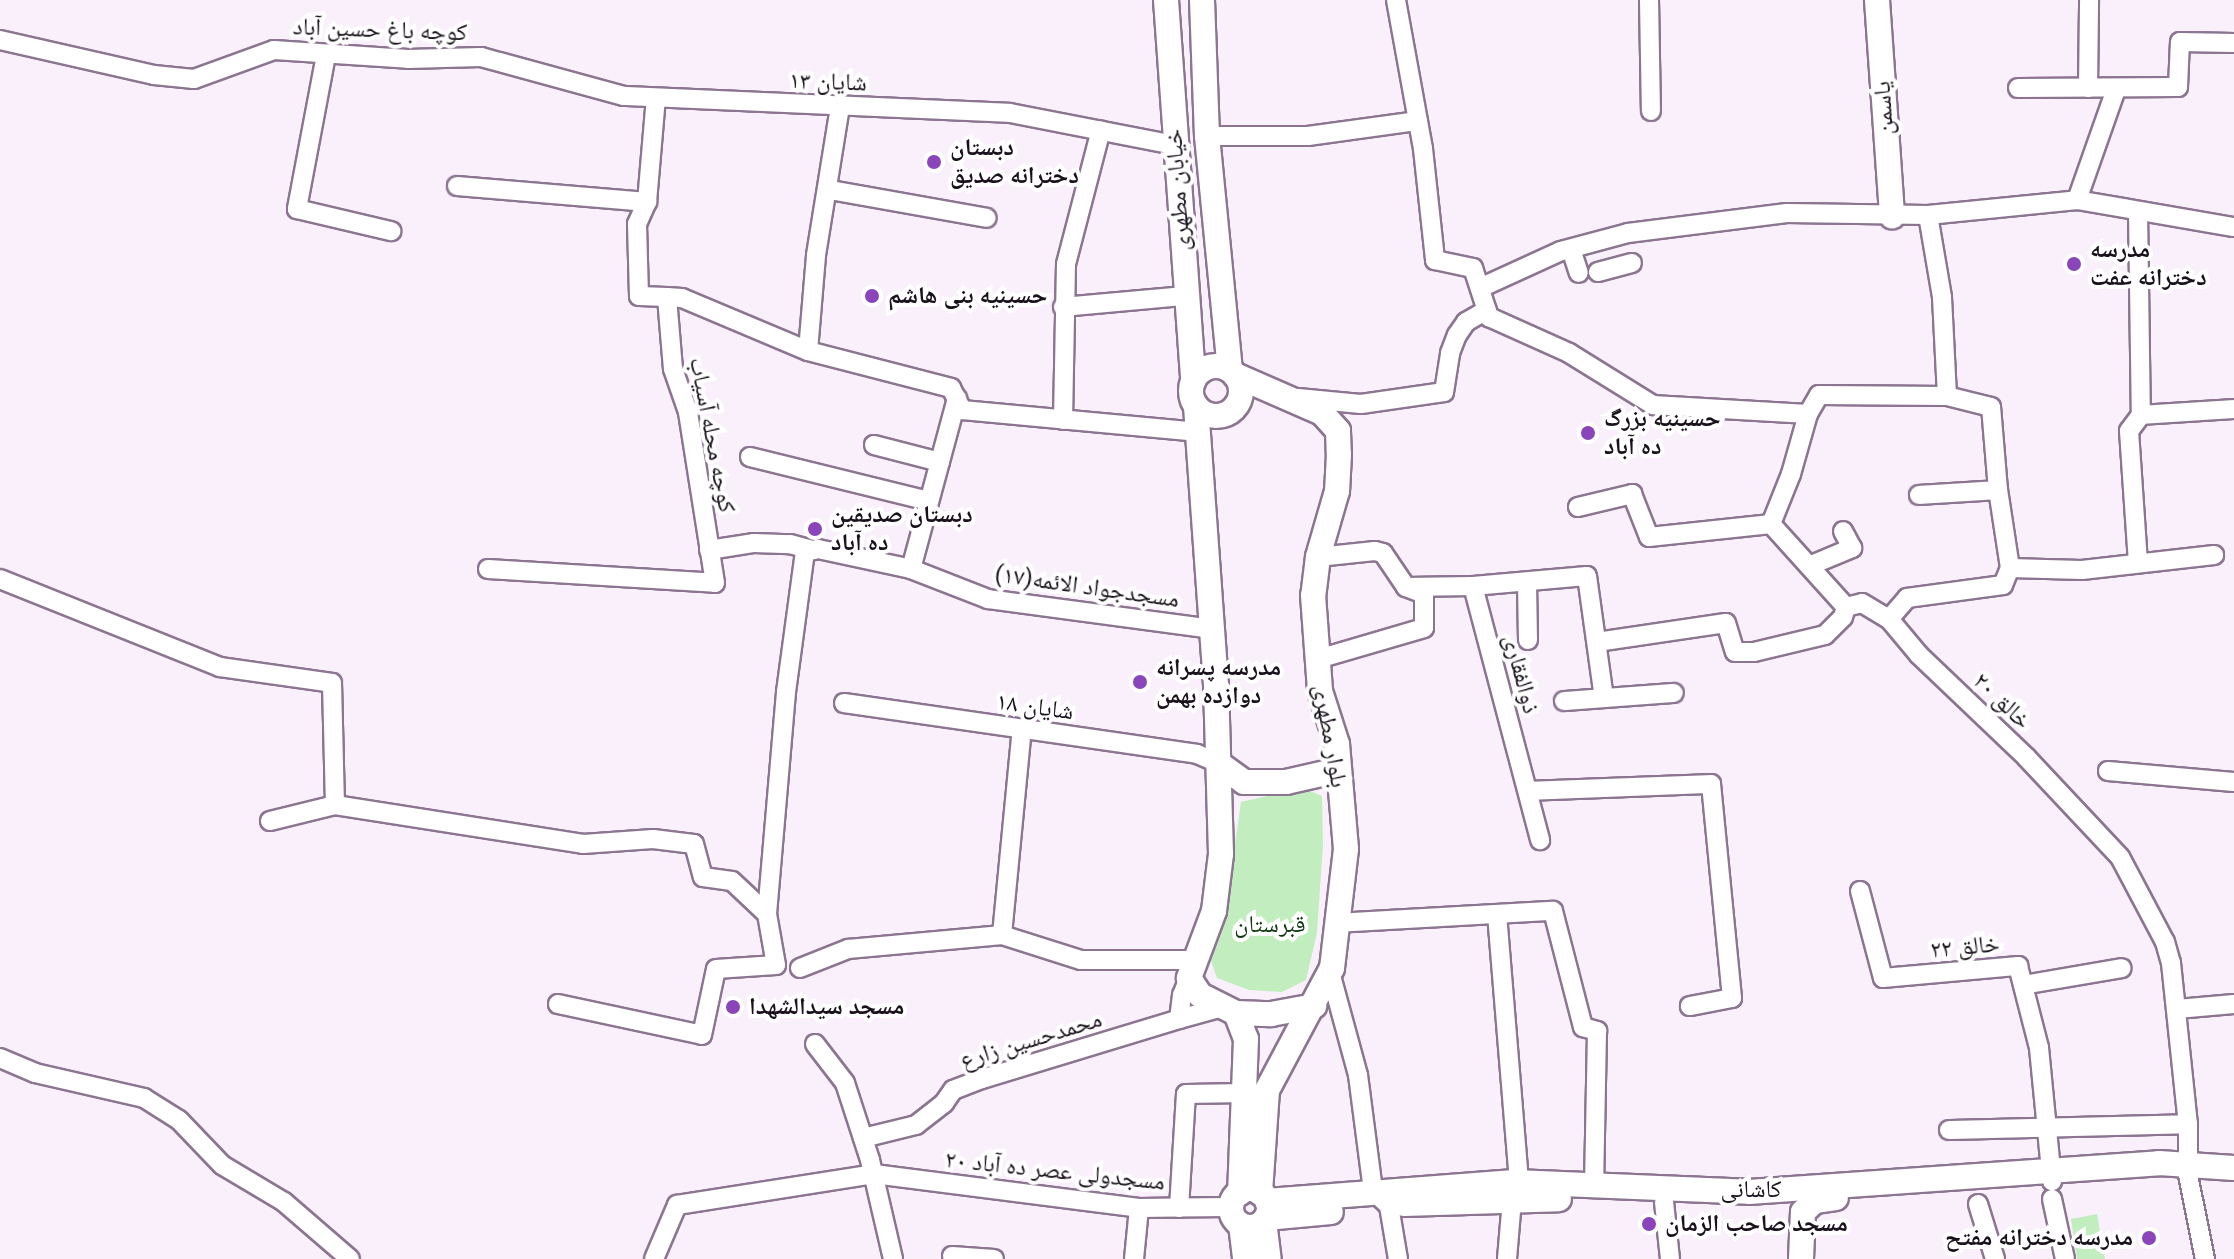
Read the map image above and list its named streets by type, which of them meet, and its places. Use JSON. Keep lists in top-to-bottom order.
{
  "streets": {
    "main road": [
      "یاسمن",
      "خیابان مطهری",
      "بلوار مطهری",
      "کاشانی"
    ],
    "street": [
      "کوچه باغ حسین آباد",
      "شایان ۱۳",
      "کوچه محله آسیاب",
      "مسجدجواد الائمه(۱۷)",
      "ذوالفقاری",
      "خالق ۲۰",
      "شایان ۱۸",
      "خالق ۲۲",
      "محمدحسین زارع",
      "مسجدولی عصر ده آباد ۲۰"
    ]
  },
  "crossings": [
    ["کوچه باغ حسین آباد", "شایان ۱۳"],
    ["شایان ۱۳", "خیابان مطهری"],
    ["خیابان مطهری", "بلوار مطهری"],
    ["کوچه محله آسیاب", "مسجدجواد الائمه(۱۷)"],
    ["خالق ۲۰", "کاشانی"],
    ["بلوار مطهری", "محمدحسین زارع"],
    ["بلوار مطهری", "مسجدولی عصر ده آباد ۲۰"],
    ["بلوار مطهری", "کاشانی"],
    ["خالق ۲۲", "کاشانی"],
    ["مسجدولی عصر ده آباد ۲۰", "کاشانی"]
  ],
  "parks": ["قبرستان"],
  "places": [
    "دبستان دخترانه صدیق",
    "مدرسه دخترانه عفت",
    "حسینیه بنی هاشم",
    "حسینیه بزرگ ده آباد",
    "دبستان صدیقین ده آباد",
    "مدرسه پسرانه دوازده بهمن",
    "مسجد سیدالشهدا",
    "مسجد صاحب الزمان",
    "مدرسه دخترانه مفتح"
  ]
}
